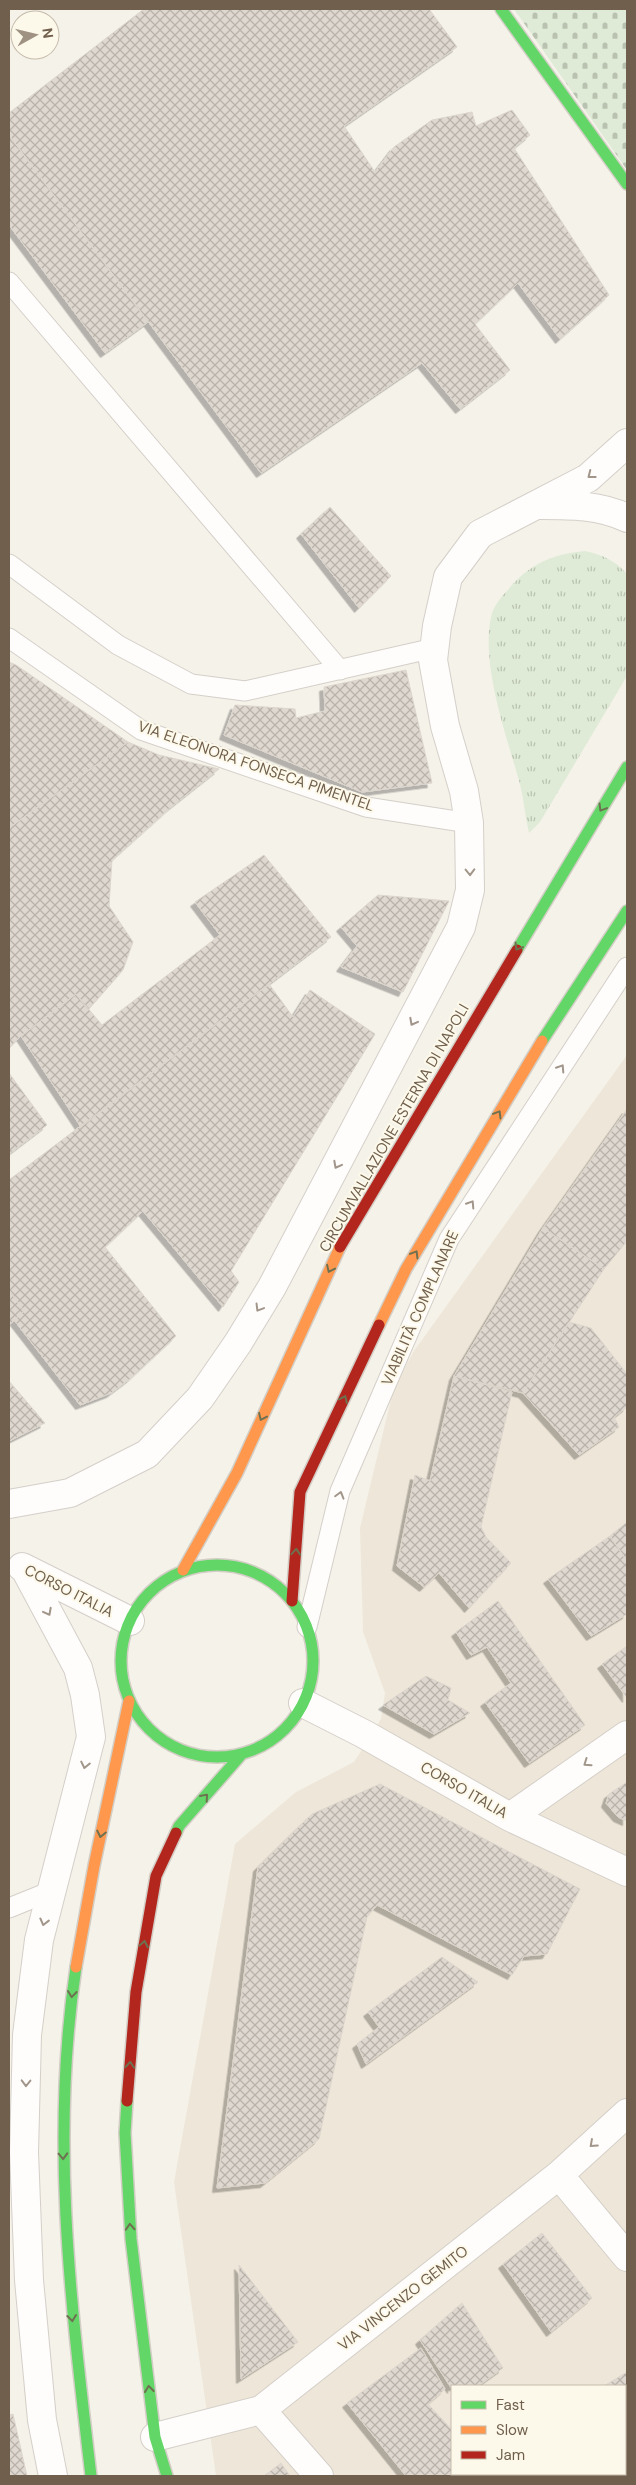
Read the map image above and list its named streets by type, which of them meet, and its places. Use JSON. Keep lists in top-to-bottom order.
{
  "streets": {
    "main road": ["CIRCUMVALLAZIONE ESTERNA DI NAPOLI"],
    "street": ["CORSO ITALIA", "VIA VINCENZO GEMITO"],
    "lane": ["VIA ELEONORA FONSECA PIMENTEL", "VIABILITÀ COMPLANARE"]
  },
  "one_way": ["VIABILITÀ COMPLANARE"],
  "legend": ["Fast", "Slow", "Jam"],
  "north": "right"
}
